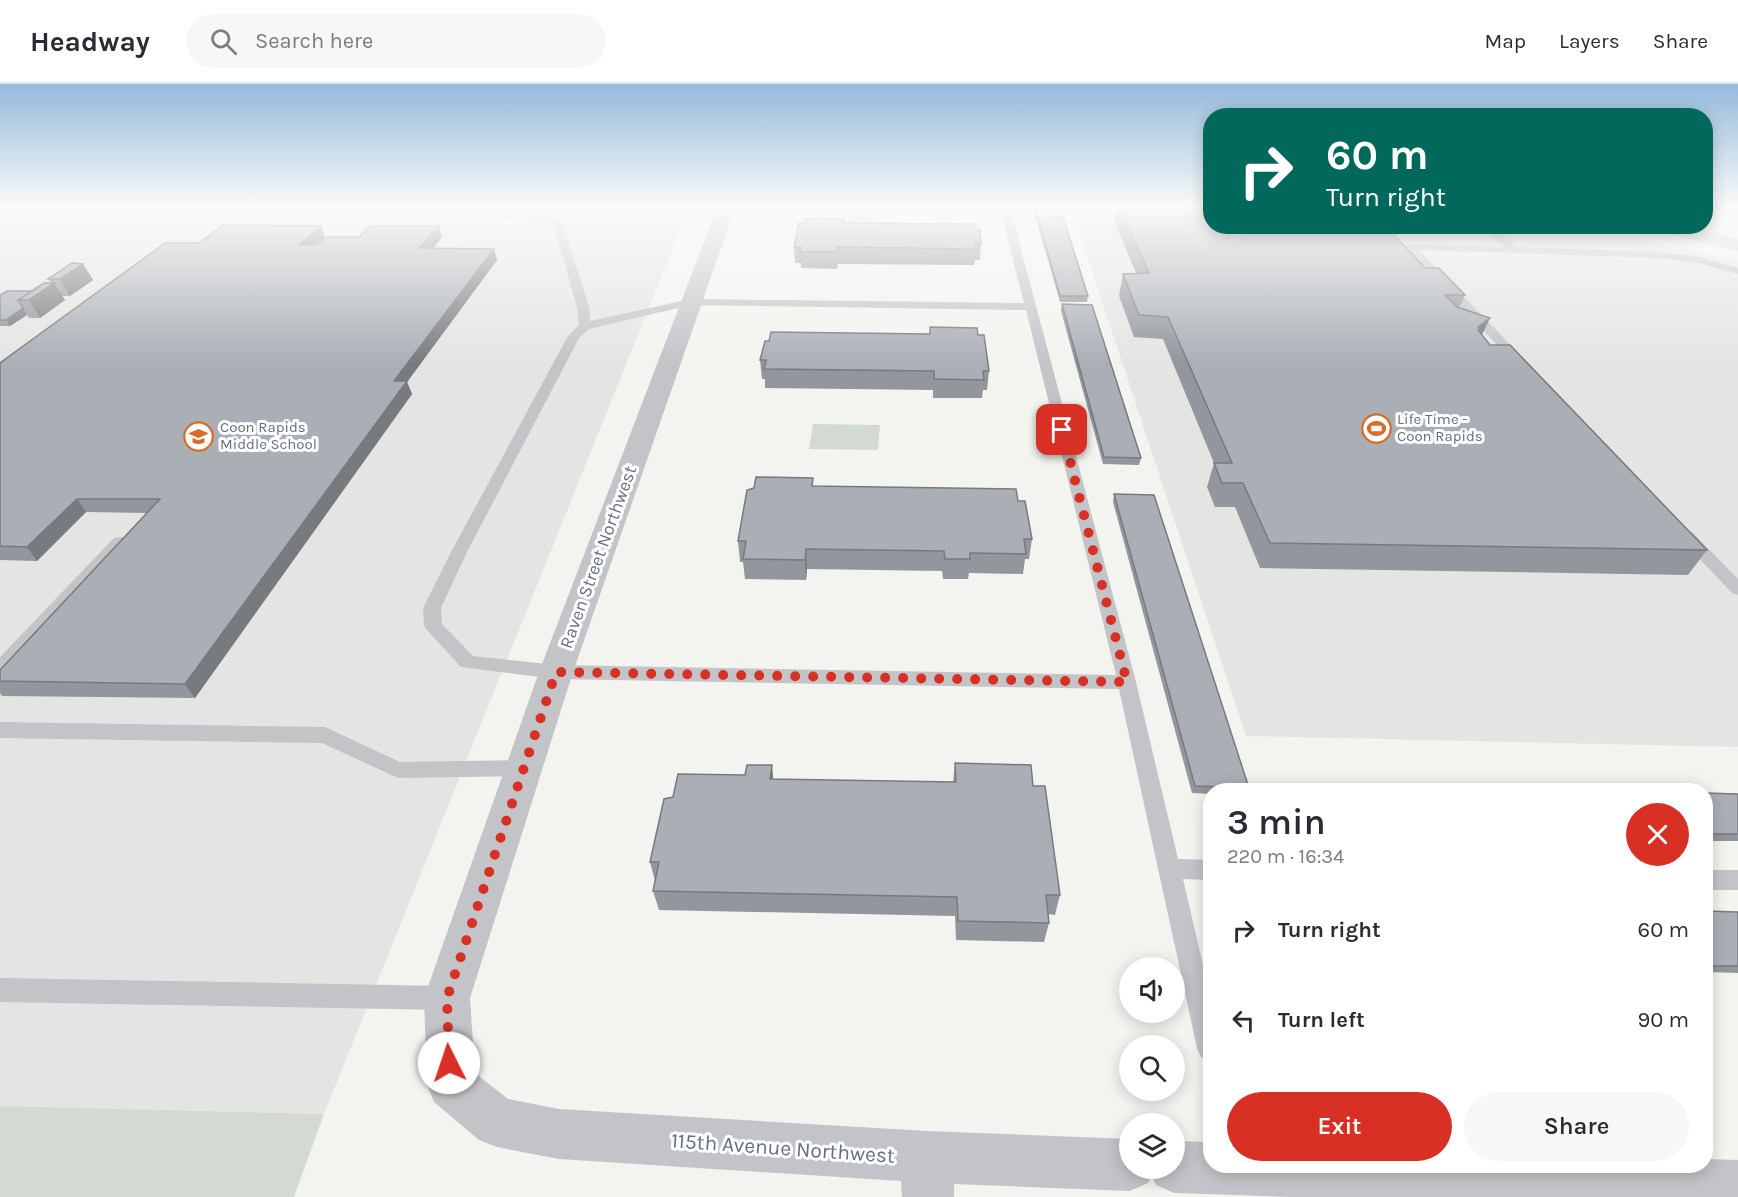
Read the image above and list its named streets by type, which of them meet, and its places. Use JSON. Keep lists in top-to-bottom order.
{
  "streets": {
    "street": ["Raven Street Northwest", "115th Avenue Northwest"]
  },
  "crossings": [
    ["Raven Street Northwest", "115th Avenue Northwest"]
  ],
  "places": {
    "sports": ["Life Time - Coon Rapids"],
    "school or university": ["Coon Rapids Middle School"]
  },
  "page": {
    "header": "Headway",
    "search": "Search here",
    "nav": ["Map", "Layers", "Share"],
    "turn": ["60 m", "Turn right"],
    "heading": ["3 min", "220 m · 16:34"],
    "list": [
      {
        "name": "Turn right",
        "value": "60 m"
      },
      {
        "name": "Turn left",
        "value": "90 m"
      }
    ],
    "buttons": ["Exit", "Share"]
  }
}
